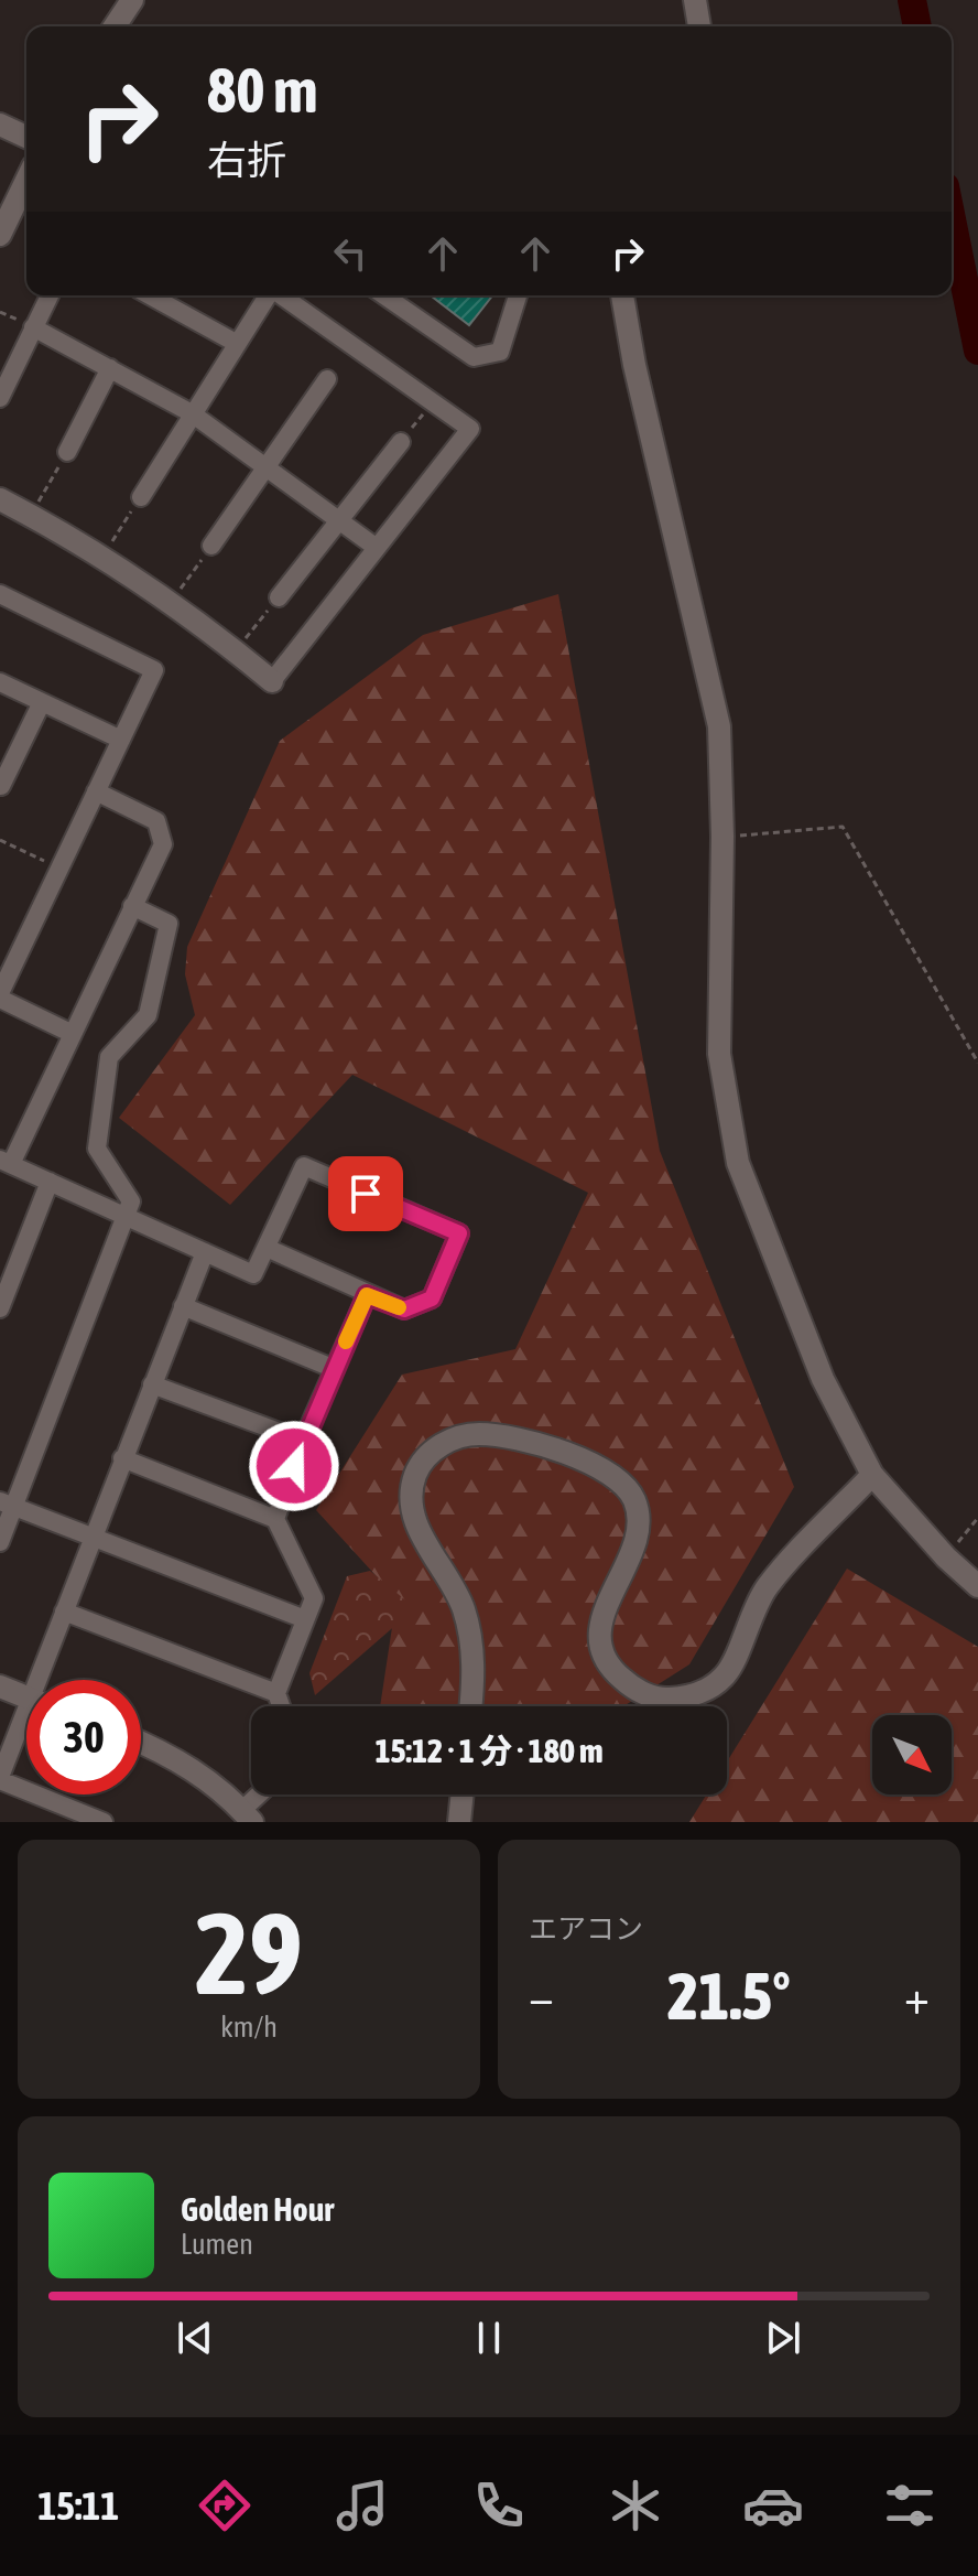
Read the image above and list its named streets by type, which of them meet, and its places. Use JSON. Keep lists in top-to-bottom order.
{
  "north": "bottom right",
  "page": {
    "turn": ["80 m", "右折"],
    "limit": "30",
    "trip": "15:12 · 1 分 · 180 m",
    "tile": [
      ["29", "km/h"],
      "エアコン"
    ],
    "heat": ["−", "21.5°", "+"],
    "song": ["Golden Hour", "Lumen"],
    "tabs": "15:11"
  }
}
